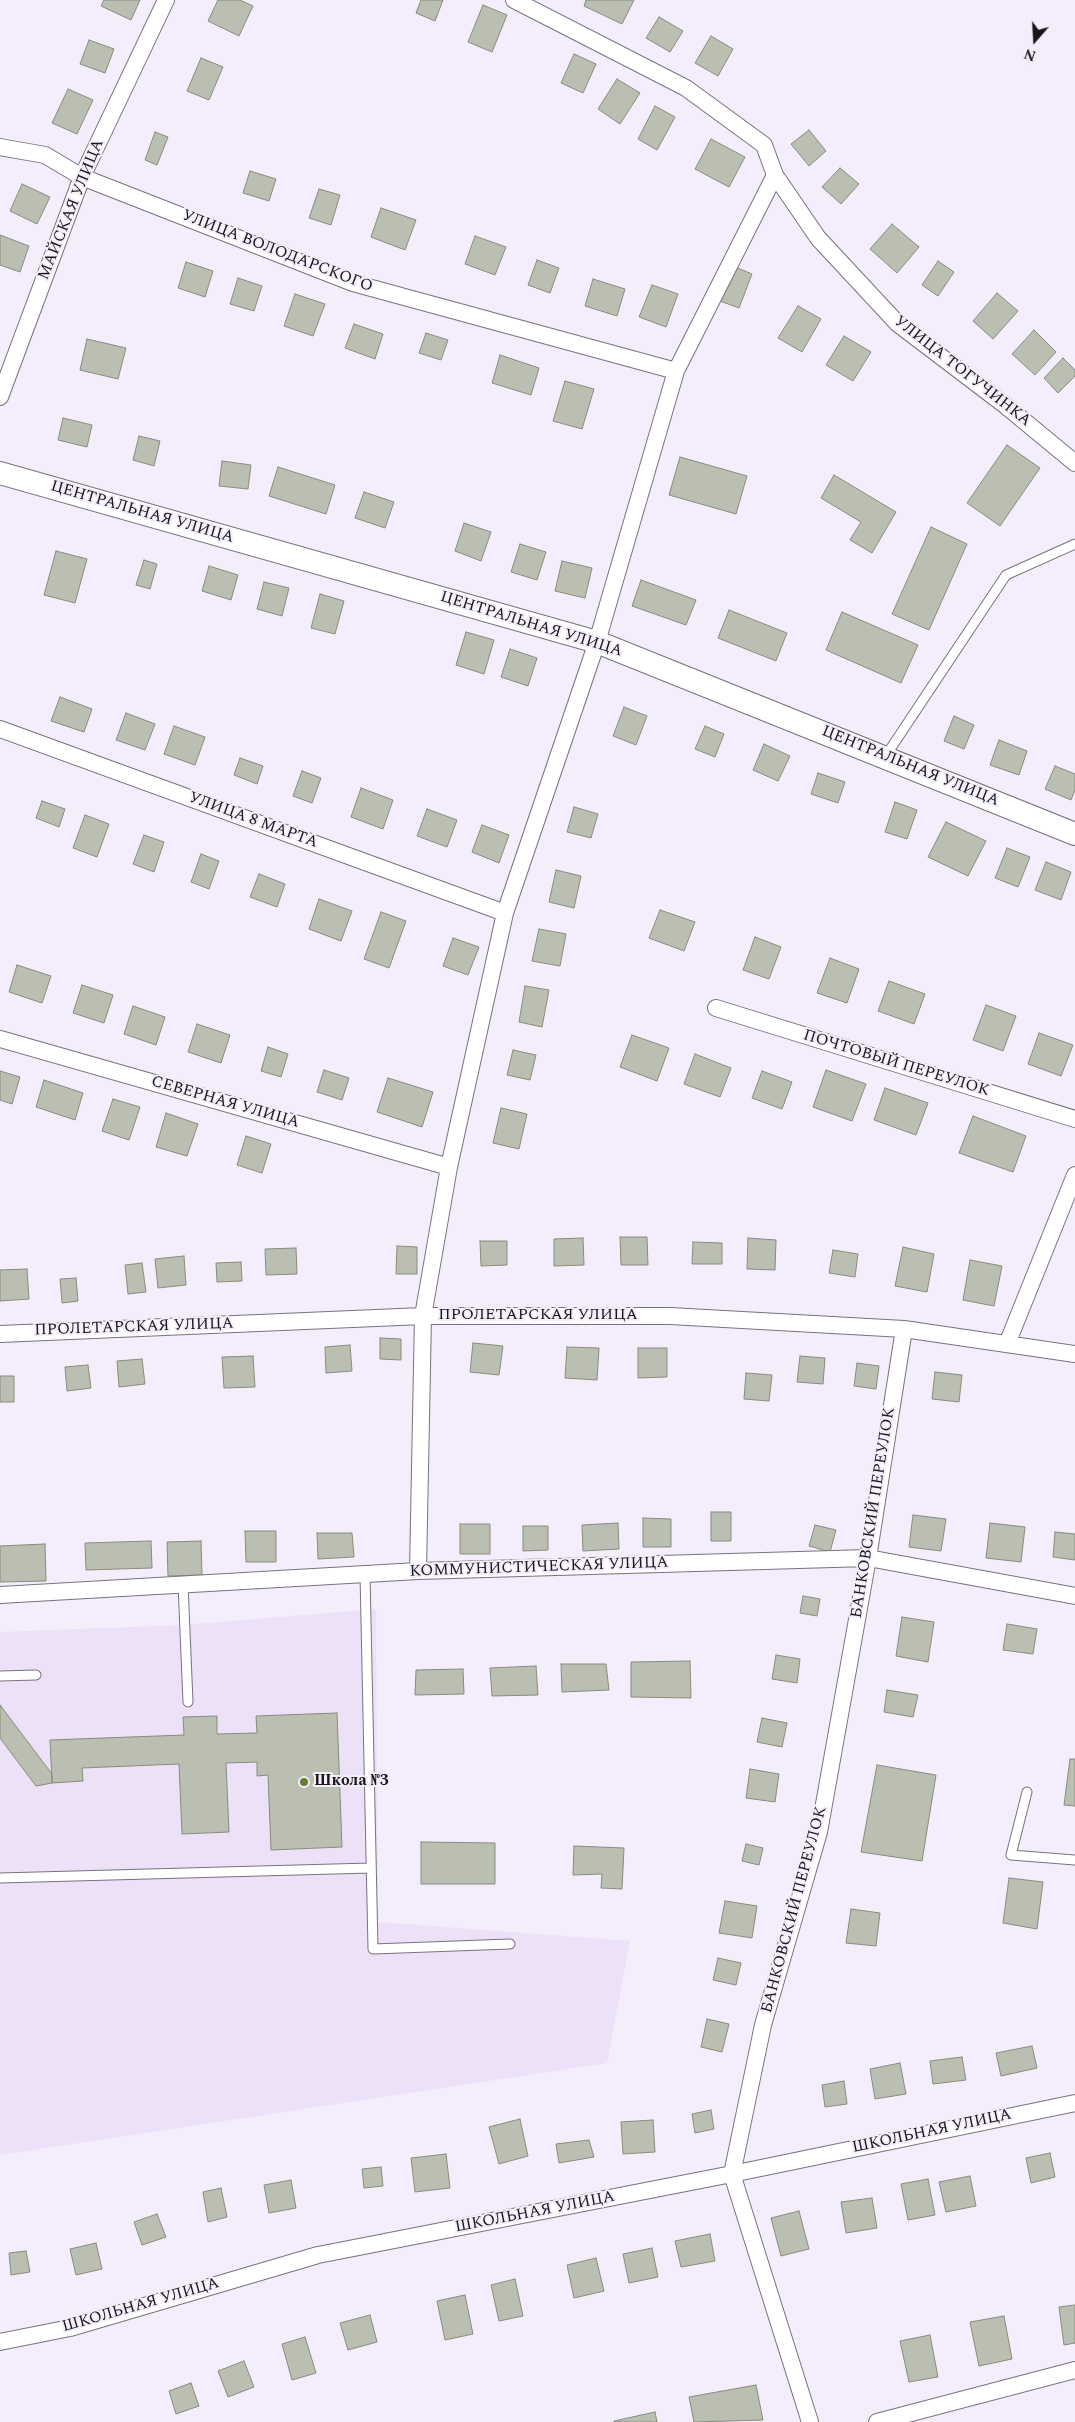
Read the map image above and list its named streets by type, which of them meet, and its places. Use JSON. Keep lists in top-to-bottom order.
{
  "streets": {
    "main road": ["ЦЕНТРАЛЬНАЯ УЛИЦА"],
    "street": [
      "МАЙСКАЯ УЛИЦА",
      "УЛИЦА ВОЛОДАРСКОГО",
      "УЛИЦА ТОГУЧИНКА",
      "УЛИЦА 8 МАРТА",
      "ПОЧТОВЫЙ ПЕРЕУЛОК",
      "СЕВЕРНАЯ УЛИЦА",
      "ПРОЛЕТАРСКАЯ УЛИЦА",
      "БАНКОВСКИЙ ПЕРЕУЛОК",
      "КОММУНИСТИЧЕСКАЯ УЛИЦА",
      "ШКОЛЬНАЯ УЛИЦА"
    ]
  },
  "crossings": [
    ["МАЙСКАЯ УЛИЦА", "УЛИЦА ВОЛОДАРСКОГО"],
    ["ПРОЛЕТАРСКАЯ УЛИЦА", "БАНКОВСКИЙ ПЕРЕУЛОК"],
    ["БАНКОВСКИЙ ПЕРЕУЛОК", "КОММУНИСТИЧЕСКАЯ УЛИЦА"],
    ["БАНКОВСКИЙ ПЕРЕУЛОК", "ШКОЛЬНАЯ УЛИЦА"]
  ],
  "places": ["Школа №3"],
  "north": "bottom"
}
